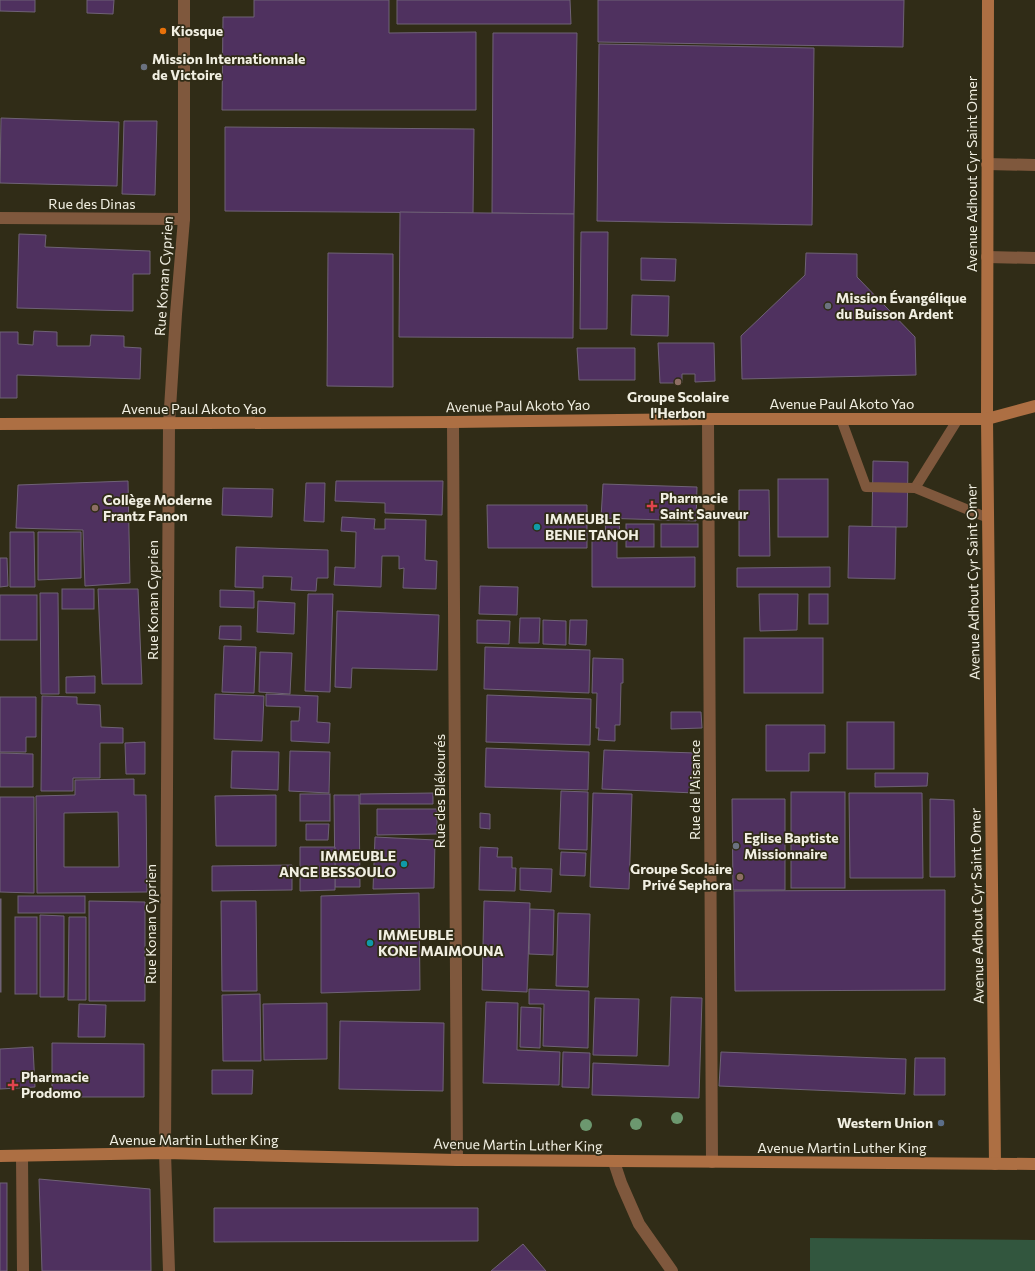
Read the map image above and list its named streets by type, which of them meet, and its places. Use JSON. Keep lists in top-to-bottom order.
{
  "streets": {
    "street": [
      "Avenue Adhout Cyr Saint Omer",
      "Rue des Dinas",
      "Rue Konan Cyprien",
      "Avenue Paul Akoto Yao",
      "Rue de l'Aisance",
      "Rue des Blékourés",
      "Avenue Martin Luther King"
    ]
  },
  "crossings": [
    ["Avenue Adhout Cyr Saint Omer", "Avenue Paul Akoto Yao"],
    ["Avenue Adhout Cyr Saint Omer", "Avenue Martin Luther King"],
    ["Rue des Dinas", "Rue Konan Cyprien"],
    ["Rue Konan Cyprien", "Avenue Paul Akoto Yao"],
    ["Rue Konan Cyprien", "Avenue Martin Luther King"],
    ["Avenue Paul Akoto Yao", "Rue de l'Aisance"],
    ["Avenue Paul Akoto Yao", "Rue des Blékourés"],
    ["Rue de l'Aisance", "Avenue Martin Luther King"],
    ["Rue des Blékourés", "Avenue Martin Luther King"]
  ],
  "places": {
    "other": [
      "Kiosque",
      "Mission Internationnale de Victoire",
      "Mission Évangélique du Buisson Ardent",
      "Groupe Scolaire l'Herbon",
      "Collège Moderne Frantz Fanon",
      "IMMEUBLE BENIE TANOH",
      "Eglise Baptiste Missionnaire",
      "IMMEUBLE ANGE BESSOULO",
      "Groupe Scolaire Privé Sephora",
      "IMMEUBLE KONE MAIMOUNA",
      "Western Union"
    ],
    "health": ["Pharmacie Saint Sauveur", "Pharmacie Prodomo"]
  }
}
